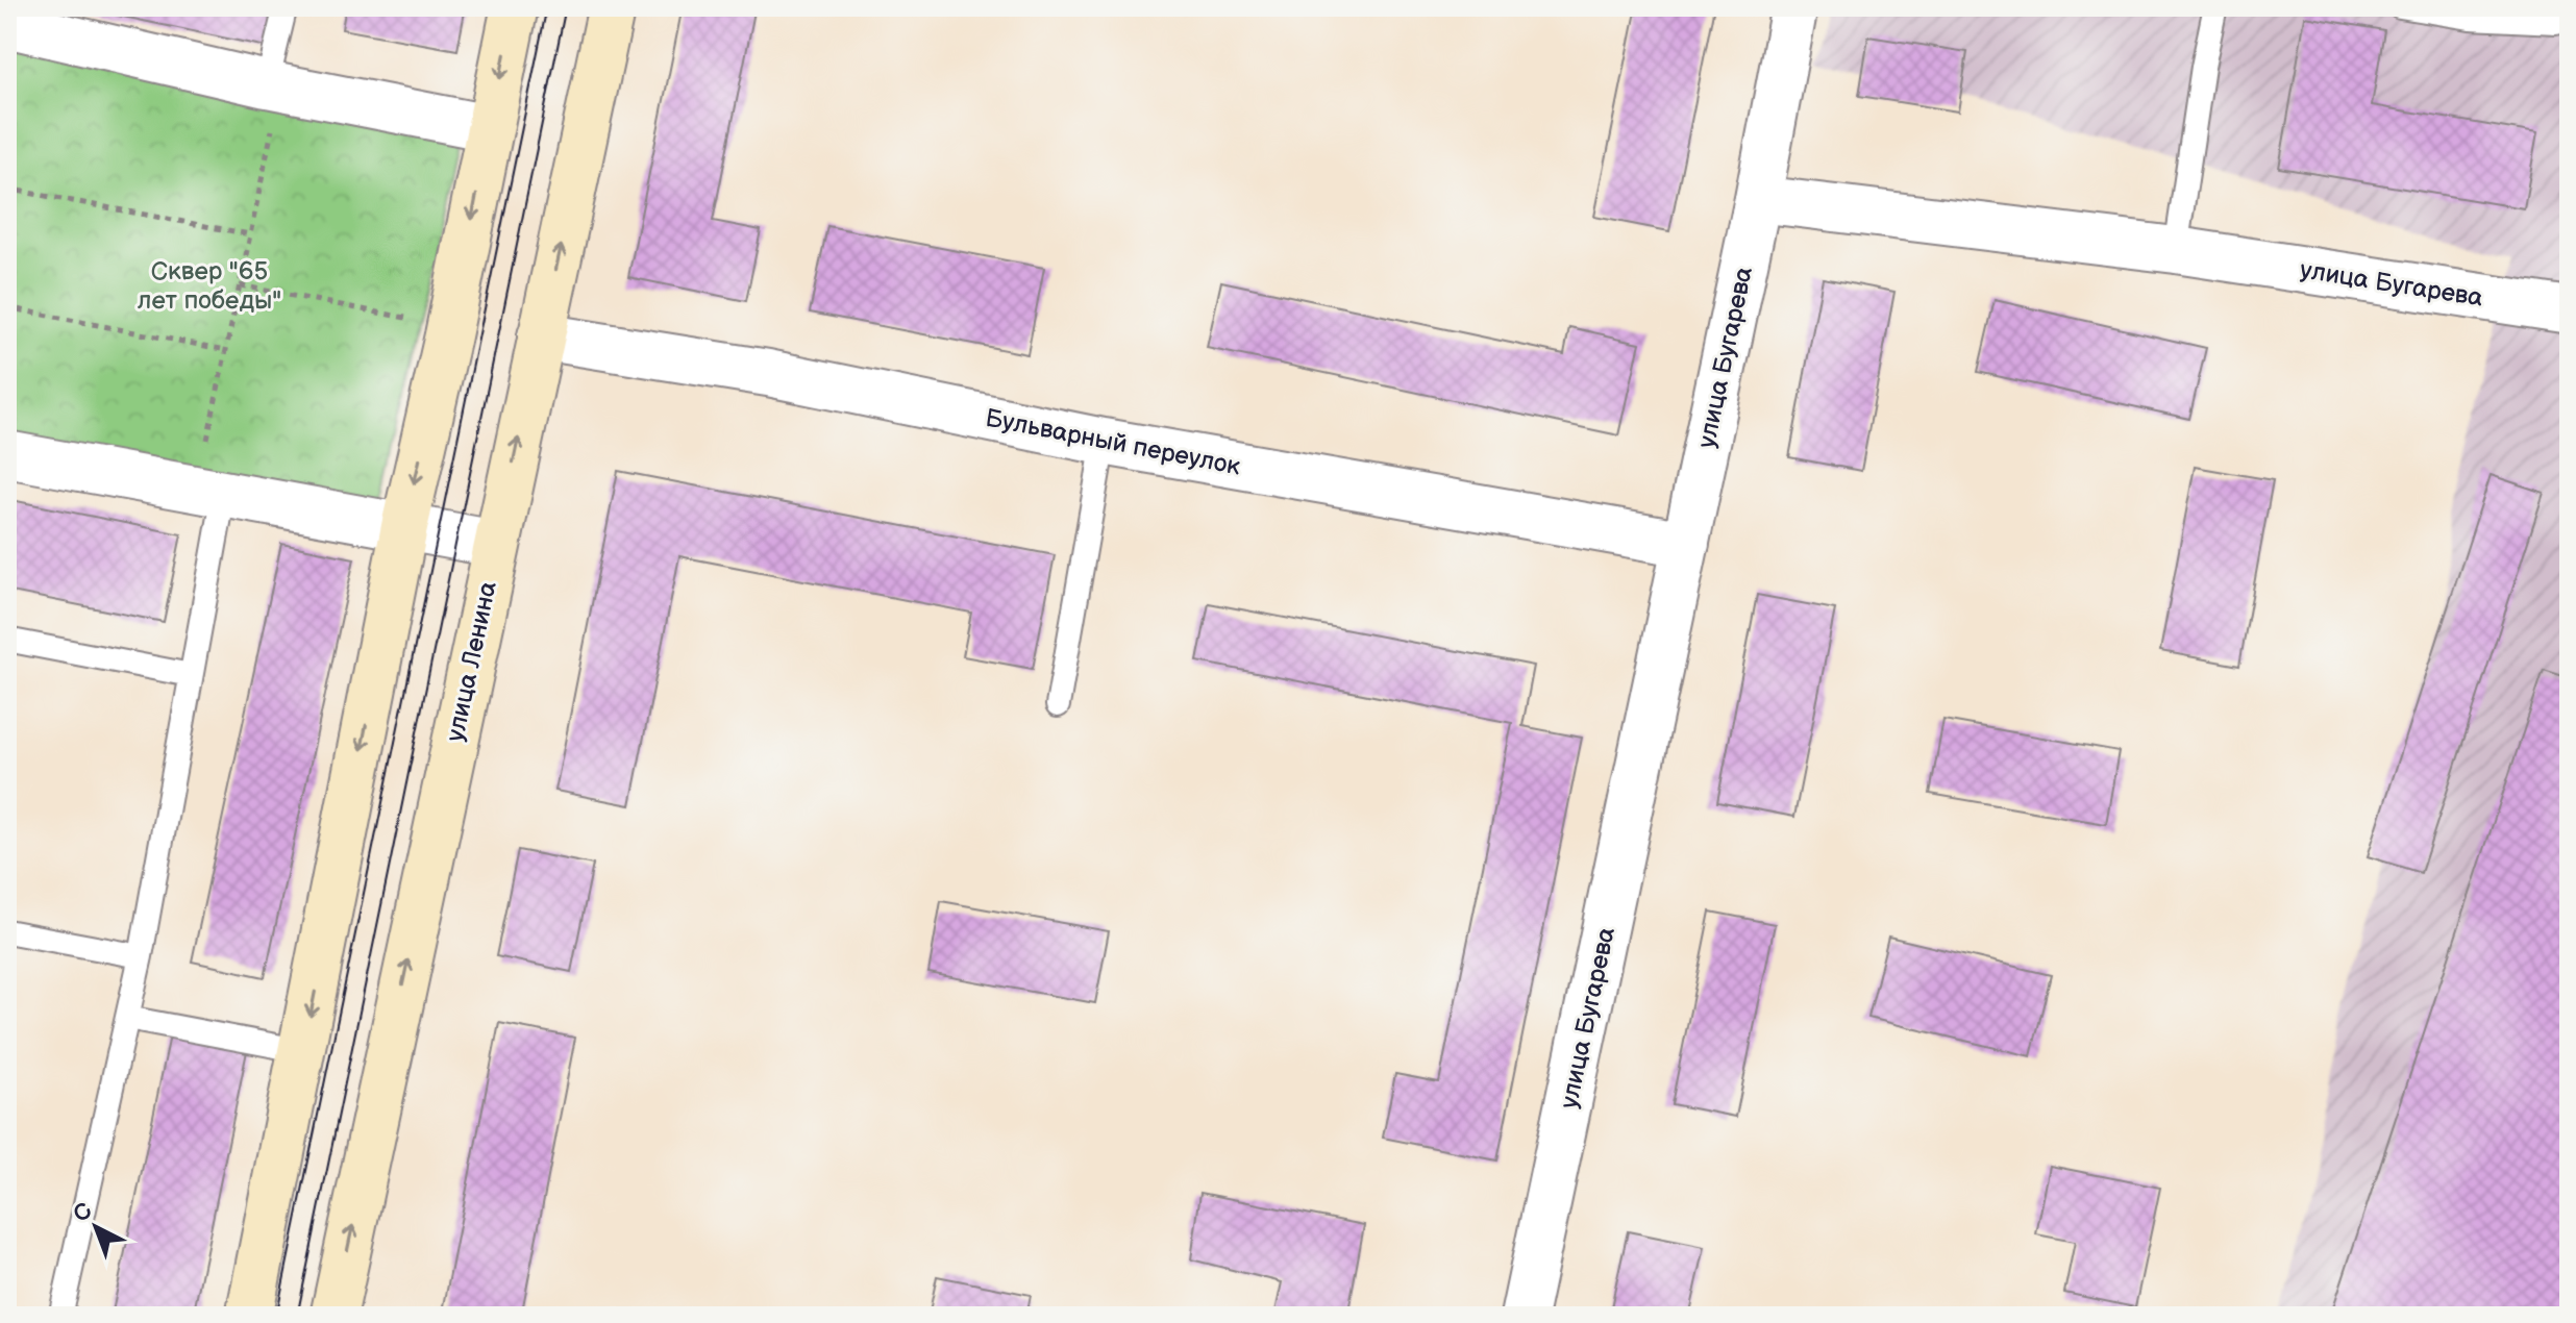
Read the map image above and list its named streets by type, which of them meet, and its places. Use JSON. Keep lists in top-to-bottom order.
{
  "streets": {
    "main road": ["улица Ленина"],
    "street": ["улица Бугарева", "Бульварный переулок"]
  },
  "crossings": [
    ["улица Бугарева", "Бульварный переулок"],
    ["Бульварный переулок", "улица Ленина"]
  ],
  "parks": ["Сквер \"65 лет победы\""],
  "north": "top left"
}
